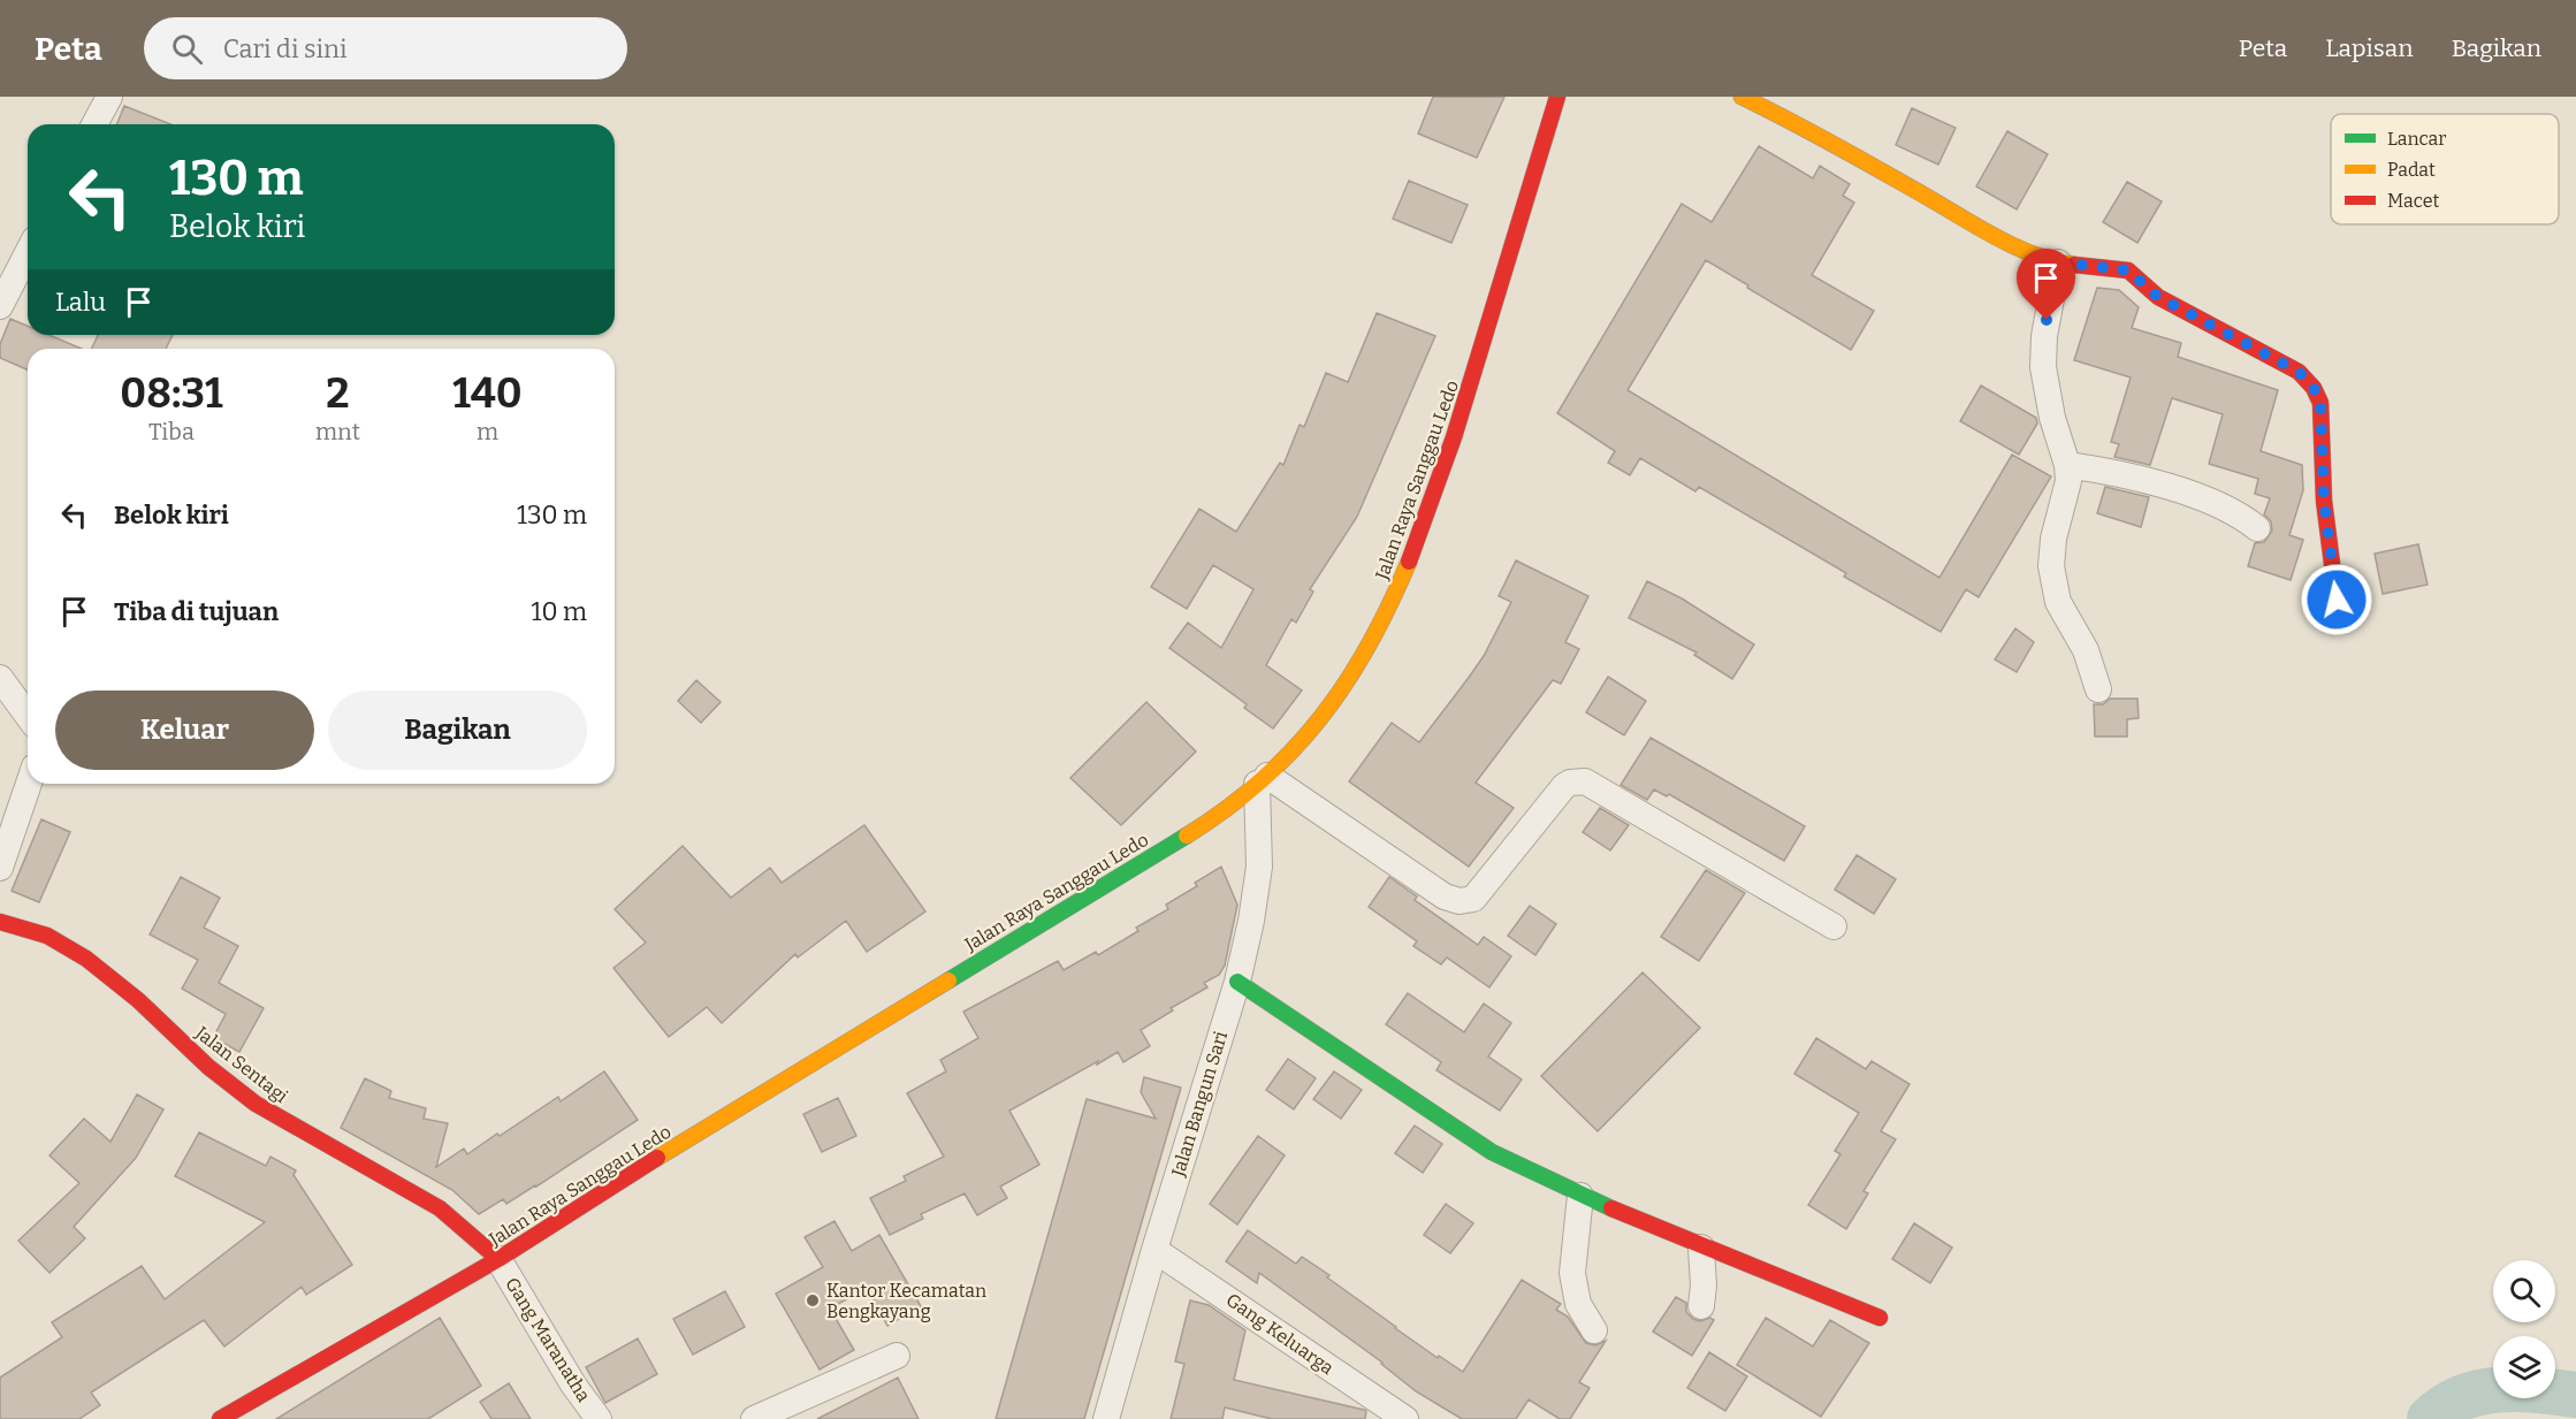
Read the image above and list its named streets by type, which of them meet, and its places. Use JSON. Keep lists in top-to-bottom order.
{
  "streets": {
    "main road": ["Jalan Raya Sanggau Ledo", "Jalan Sentagi"],
    "street": ["Jalan Bangun Sari", "Gang Keluarga", "Gang Maranatha"]
  },
  "crossings": [
    ["Jalan Raya Sanggau Ledo", "Jalan Sentagi"],
    ["Jalan Raya Sanggau Ledo", "Jalan Bangun Sari"],
    ["Jalan Raya Sanggau Ledo", "Gang Maranatha"],
    ["Jalan Sentagi", "Gang Maranatha"],
    ["Jalan Bangun Sari", "Gang Keluarga"]
  ],
  "places": ["Kantor Kecamatan Bengkayang"],
  "legend": ["Lancar", "Padat", "Macet"],
  "page": {
    "header": "Peta",
    "search": "Cari di sini",
    "nav": ["Peta", "Lapisan", "Bagikan"],
    "turn": ["130 m", "Belok kiri"],
    "then": "Lalu",
    "eta": [
      "08:31",
      "Tiba",
      "2",
      "mnt",
      "140",
      "m"
    ],
    "list": [
      {
        "name": "Belok kiri",
        "value": "130 m"
      },
      {
        "name": "Tiba di tujuan",
        "value": "10 m"
      }
    ],
    "buttons": ["Keluar", "Bagikan"]
  }
}
